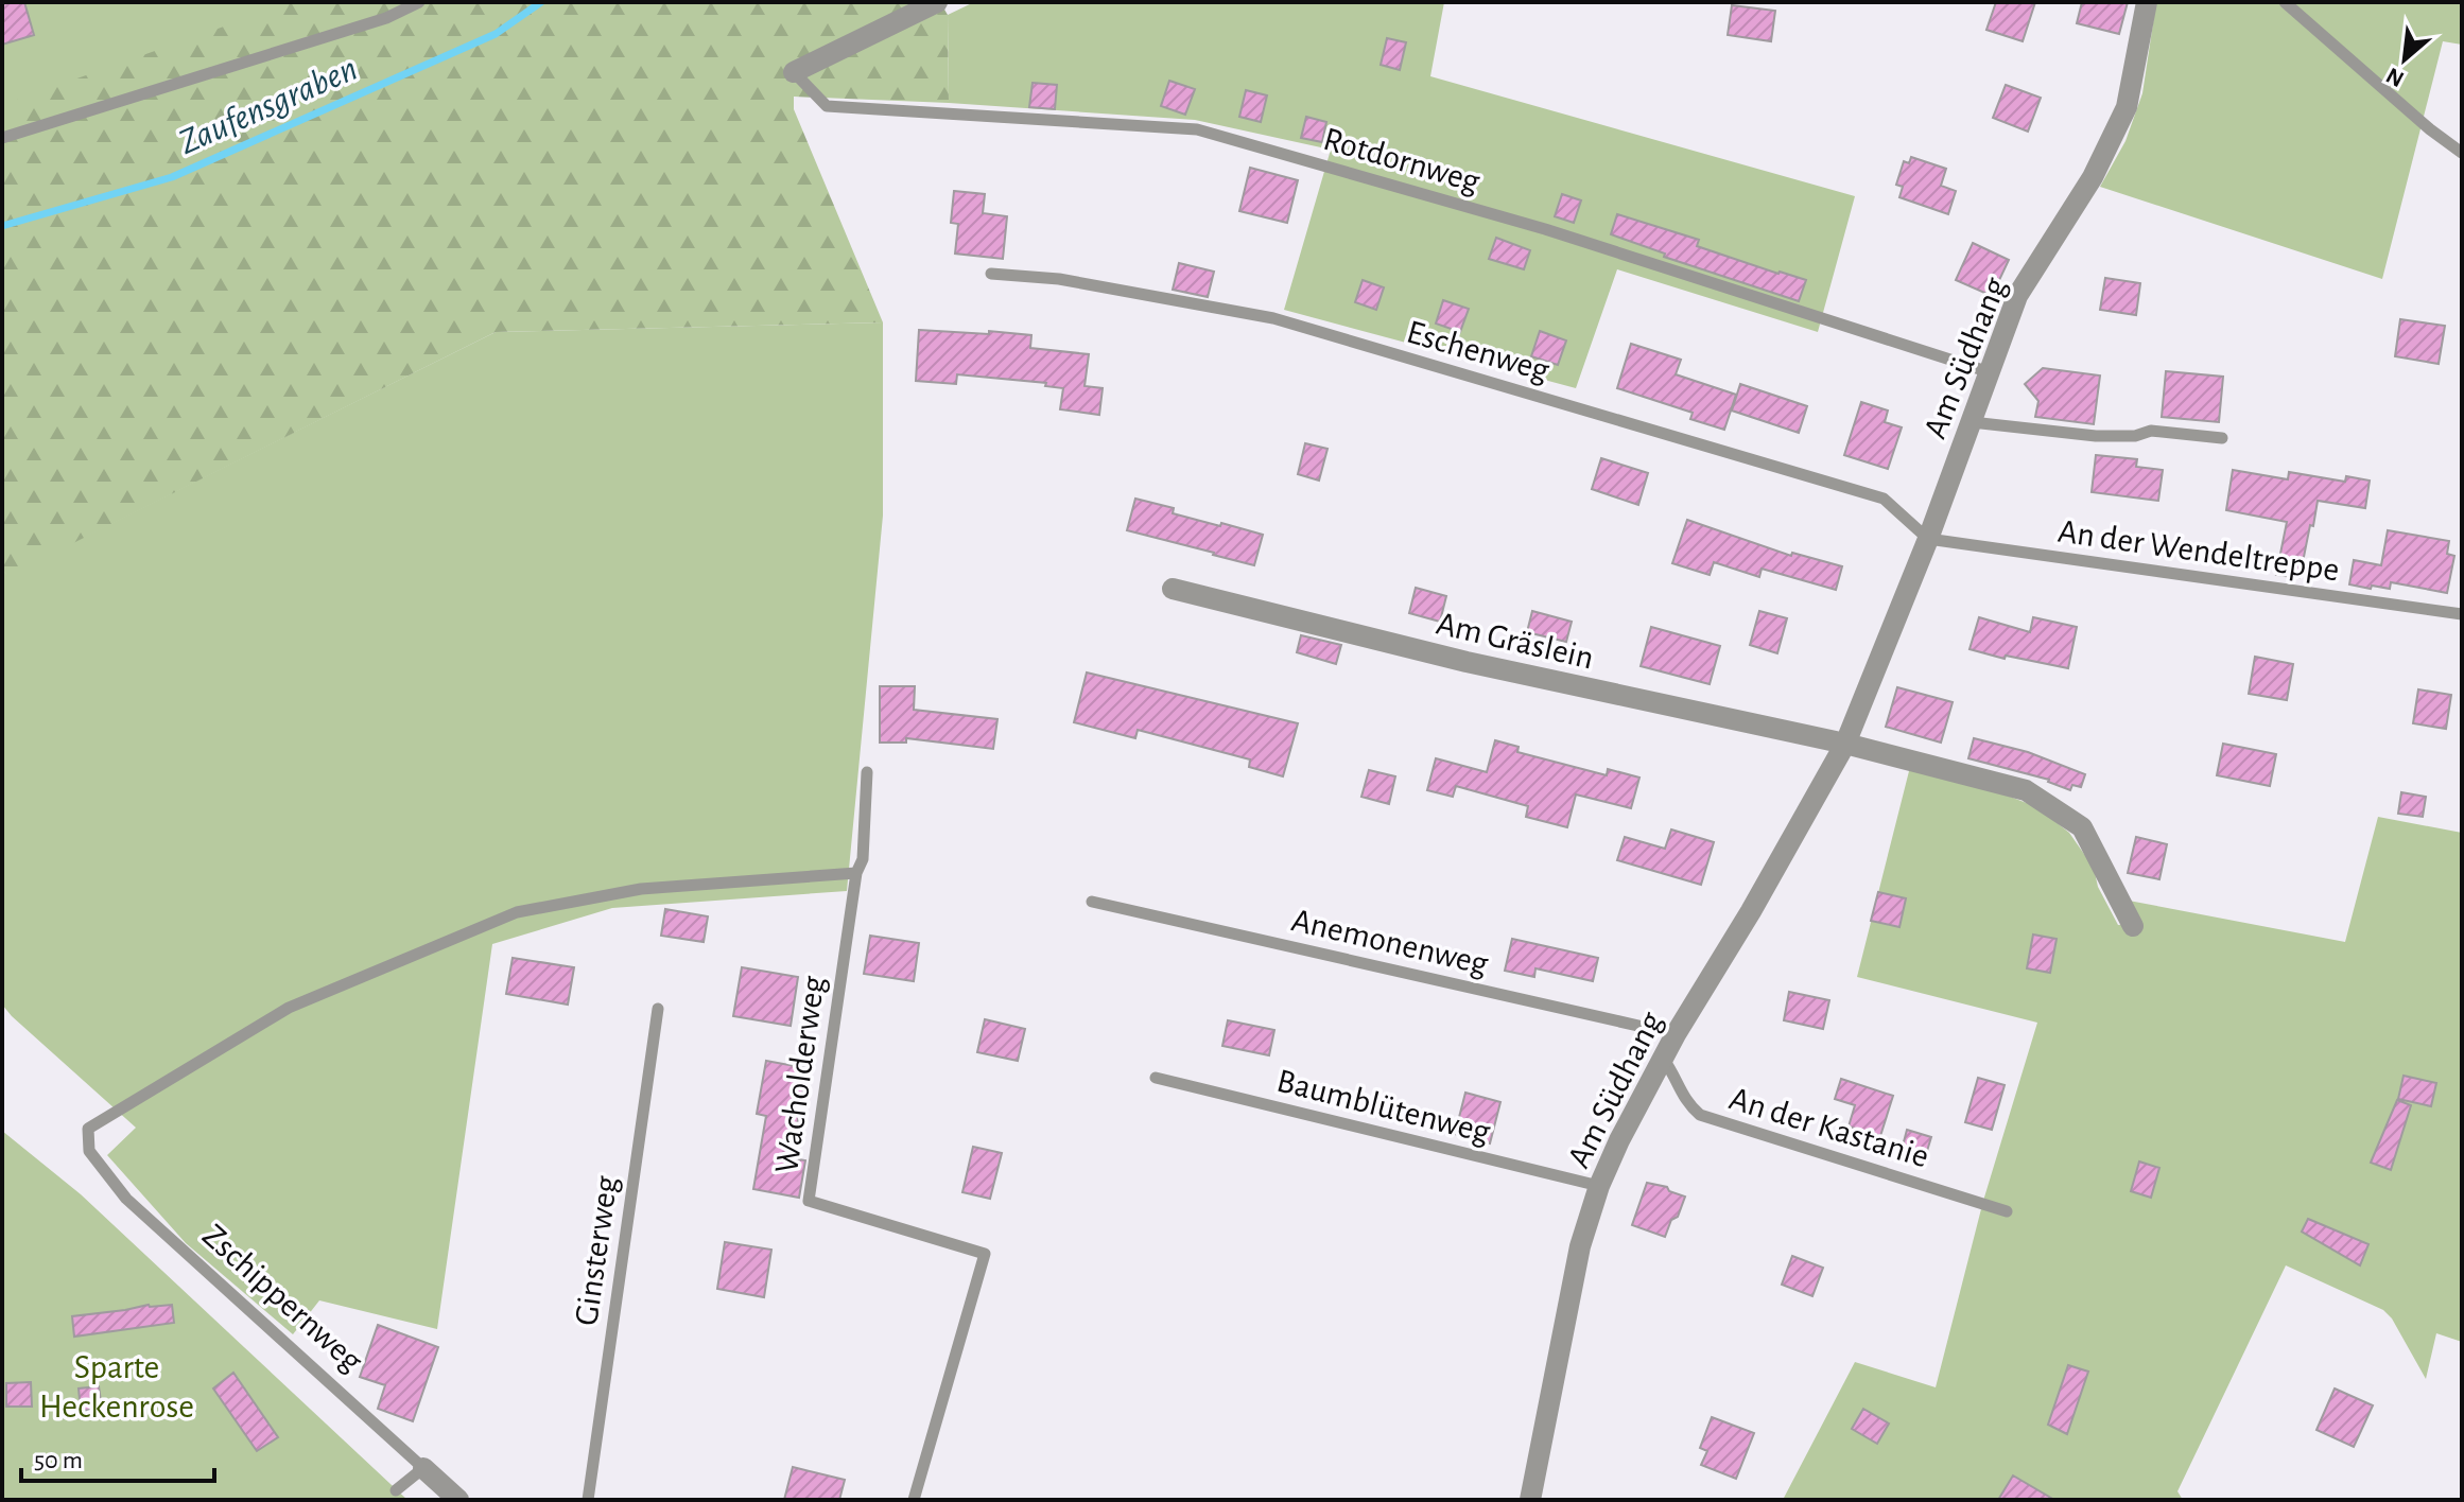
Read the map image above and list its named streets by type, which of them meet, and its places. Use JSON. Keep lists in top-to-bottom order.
{
  "streets": {
    "street": ["Am Südhang", "Am Gräslein", "Zschippernweg"],
    "lane": [
      "Rotdornweg",
      "Eschenweg",
      "An der Wendeltreppe",
      "Anemonenweg",
      "Wacholderweg",
      "Baumblütenweg",
      "An der Kastanie",
      "Ginsterweg"
    ]
  },
  "crossings": [
    ["Rotdornweg", "Am Südhang"],
    ["Eschenweg", "Am Südhang"],
    ["Eschenweg", "An der Wendeltreppe"],
    ["Am Südhang", "An der Wendeltreppe"],
    ["Am Südhang", "Am Gräslein"],
    ["Am Südhang", "Anemonenweg"],
    ["Am Südhang", "Baumblütenweg"],
    ["Am Südhang", "An der Kastanie"],
    ["Wacholderweg", "Zschippernweg"]
  ],
  "water": ["Zaufensgraben"],
  "parks": ["Sparte Heckenrose"],
  "scale_bar": "50 m",
  "north": "bottom left"
}
